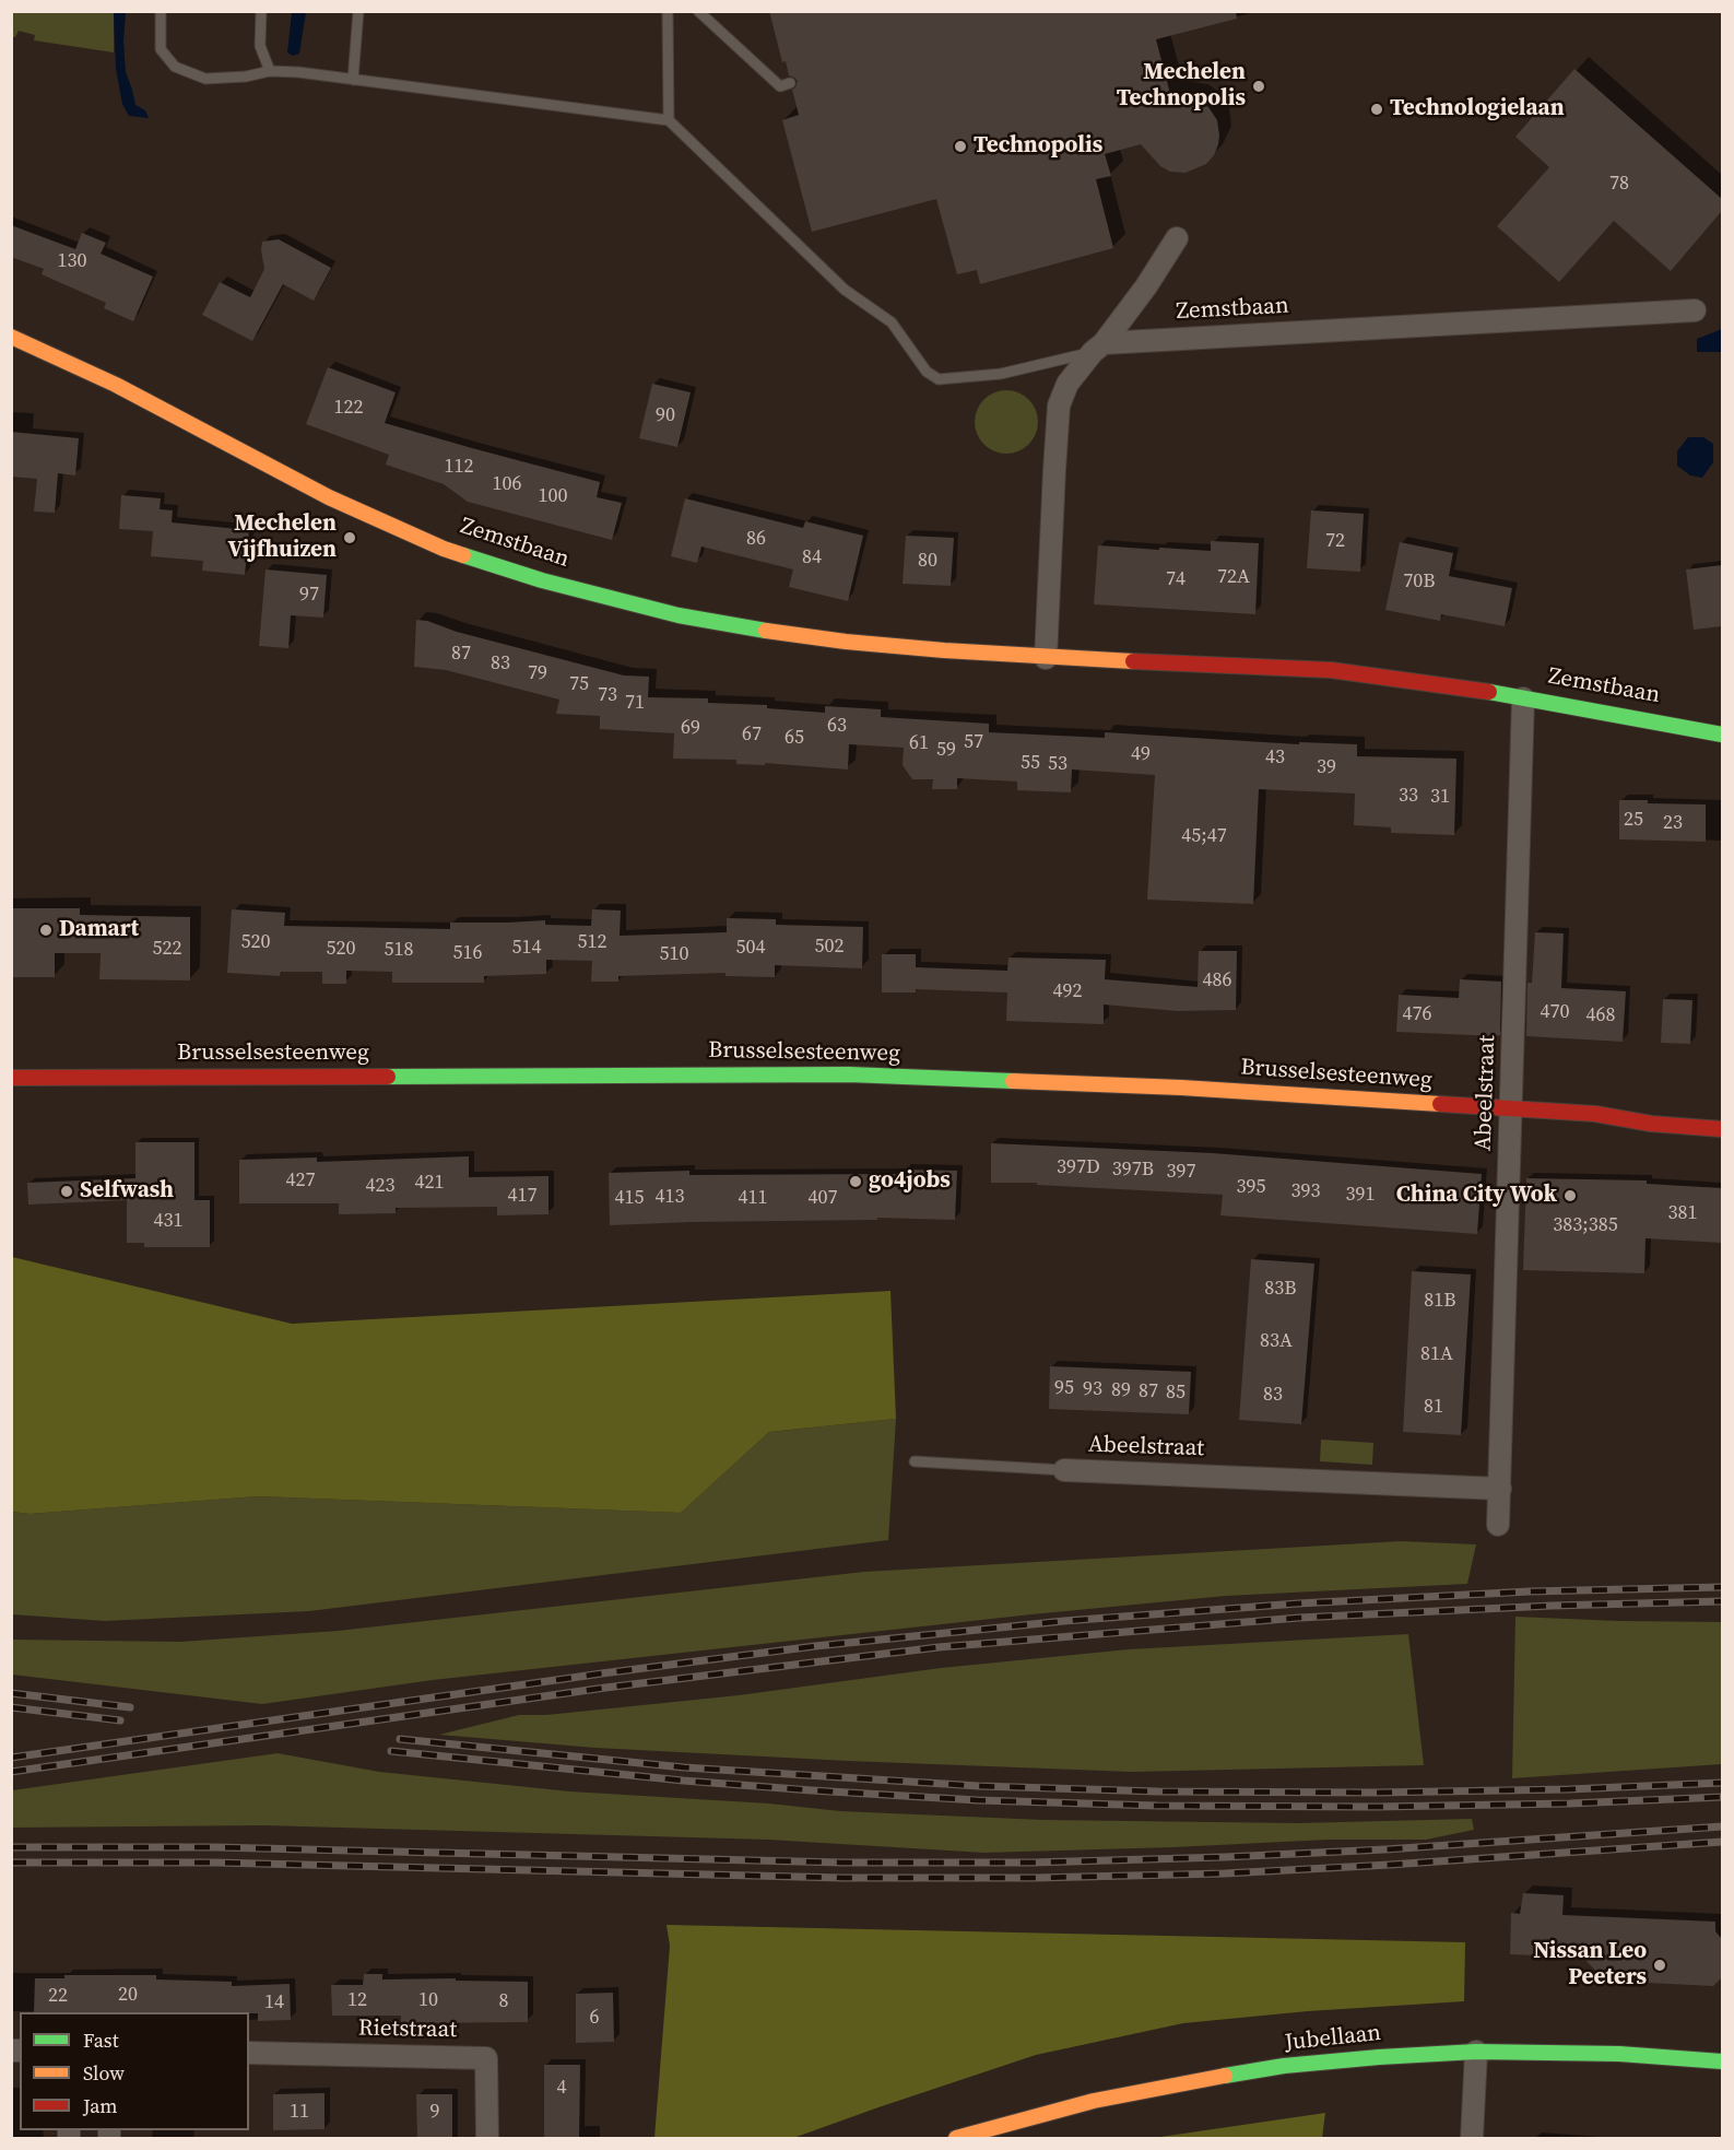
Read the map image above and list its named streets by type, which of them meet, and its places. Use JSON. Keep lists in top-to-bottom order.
{
  "streets": {
    "main road": ["Zemstbaan", "Brusselsesteenweg", "Jubellaan"],
    "street": ["Abeelstraat", "Rietstraat"]
  },
  "crossings": [
    ["Zemstbaan", "Abeelstraat"],
    ["Brusselsesteenweg", "Abeelstraat"]
  ],
  "places": [
    "Mechelen Technopolis",
    "Technologielaan",
    "Technopolis",
    "Mechelen Vijfhuizen",
    "Damart",
    "go4jobs",
    "Selfwash",
    "China City Wok",
    "Nissan Leo Peeters"
  ],
  "house_numbers": [
    "78",
    "130",
    "122",
    "90",
    "112",
    "106",
    "100",
    "86",
    "72",
    "84",
    "80",
    "72A",
    "74",
    "70B",
    "97",
    "87",
    "83",
    "79",
    "75",
    "73",
    "71",
    "63",
    "69",
    "67",
    "65",
    "57",
    "61",
    "59",
    "49",
    "43",
    "55",
    "53",
    "39",
    "33",
    "31",
    "25",
    "23",
    "45;47",
    "520",
    "512",
    "502",
    "514",
    "504",
    "522",
    "520",
    "518",
    "516",
    "510",
    "486",
    "492",
    "470",
    "476",
    "468",
    "397D",
    "397B",
    "397",
    "427",
    "421",
    "423",
    "395",
    "393",
    "391",
    "417",
    "413",
    "415",
    "411",
    "407",
    "381",
    "431",
    "383;385",
    "83B",
    "81B",
    "83A",
    "81A",
    "95",
    "93",
    "89",
    "87",
    "85",
    "83",
    "81",
    "20",
    "22",
    "12",
    "10",
    "8",
    "14",
    "6",
    "4",
    "11",
    "9"
  ],
  "legend": ["Fast", "Slow", "Jam"]
}
